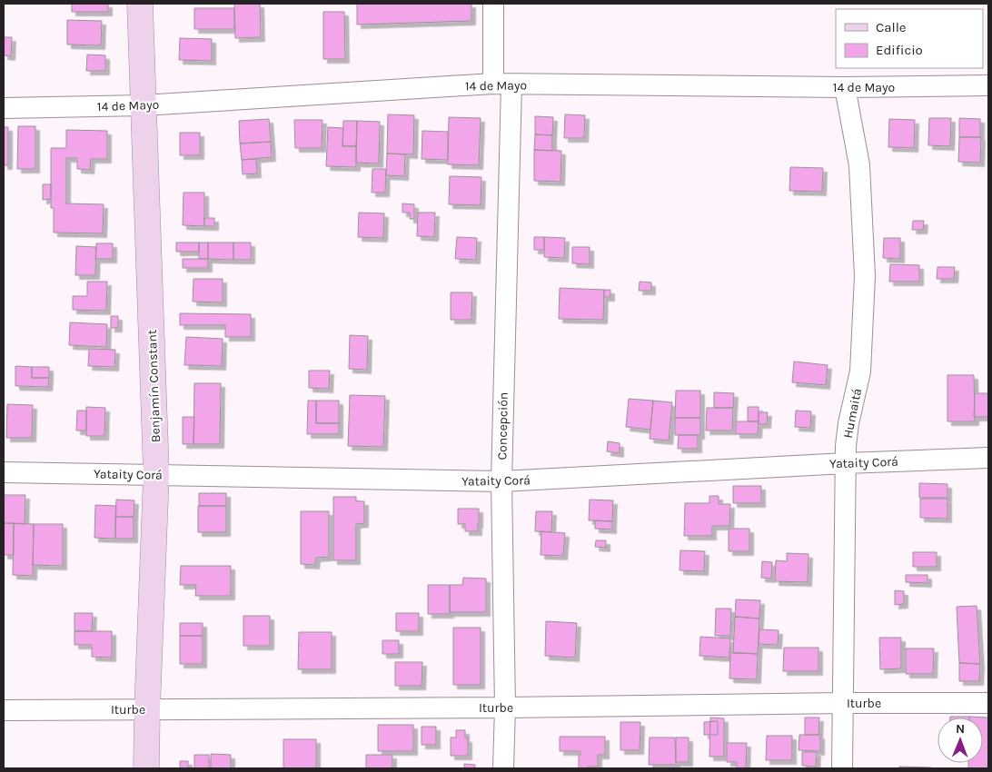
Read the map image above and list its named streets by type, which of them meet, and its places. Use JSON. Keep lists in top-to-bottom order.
{
  "streets": {
    "street": [
      "14 de Mayo",
      "Benjamín Constant",
      "Humaitá",
      "Concepción",
      "Yataity Corá",
      "Iturbe"
    ]
  },
  "crossings": [
    ["14 de Mayo", "Benjamín Constant"],
    ["14 de Mayo", "Humaitá"],
    ["14 de Mayo", "Concepción"],
    ["Benjamín Constant", "Yataity Corá"],
    ["Benjamín Constant", "Iturbe"],
    ["Humaitá", "Yataity Corá"],
    ["Humaitá", "Iturbe"],
    ["Concepción", "Yataity Corá"],
    ["Concepción", "Iturbe"]
  ],
  "legend": ["Calle", "Edificio"],
  "north": "top"
}
